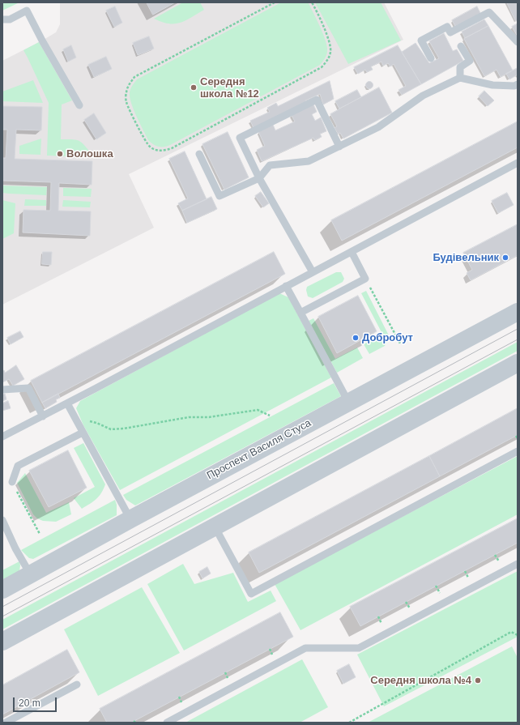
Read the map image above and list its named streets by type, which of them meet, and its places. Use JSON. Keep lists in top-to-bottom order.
{
  "streets": {
    "street": ["Проспект Василя Стуса"]
  },
  "places": [
    "Середня школа №12",
    "Волошка",
    "Будівельник",
    "Добробут",
    "Середня школа №4"
  ],
  "scale_bar": "20 m"
}
